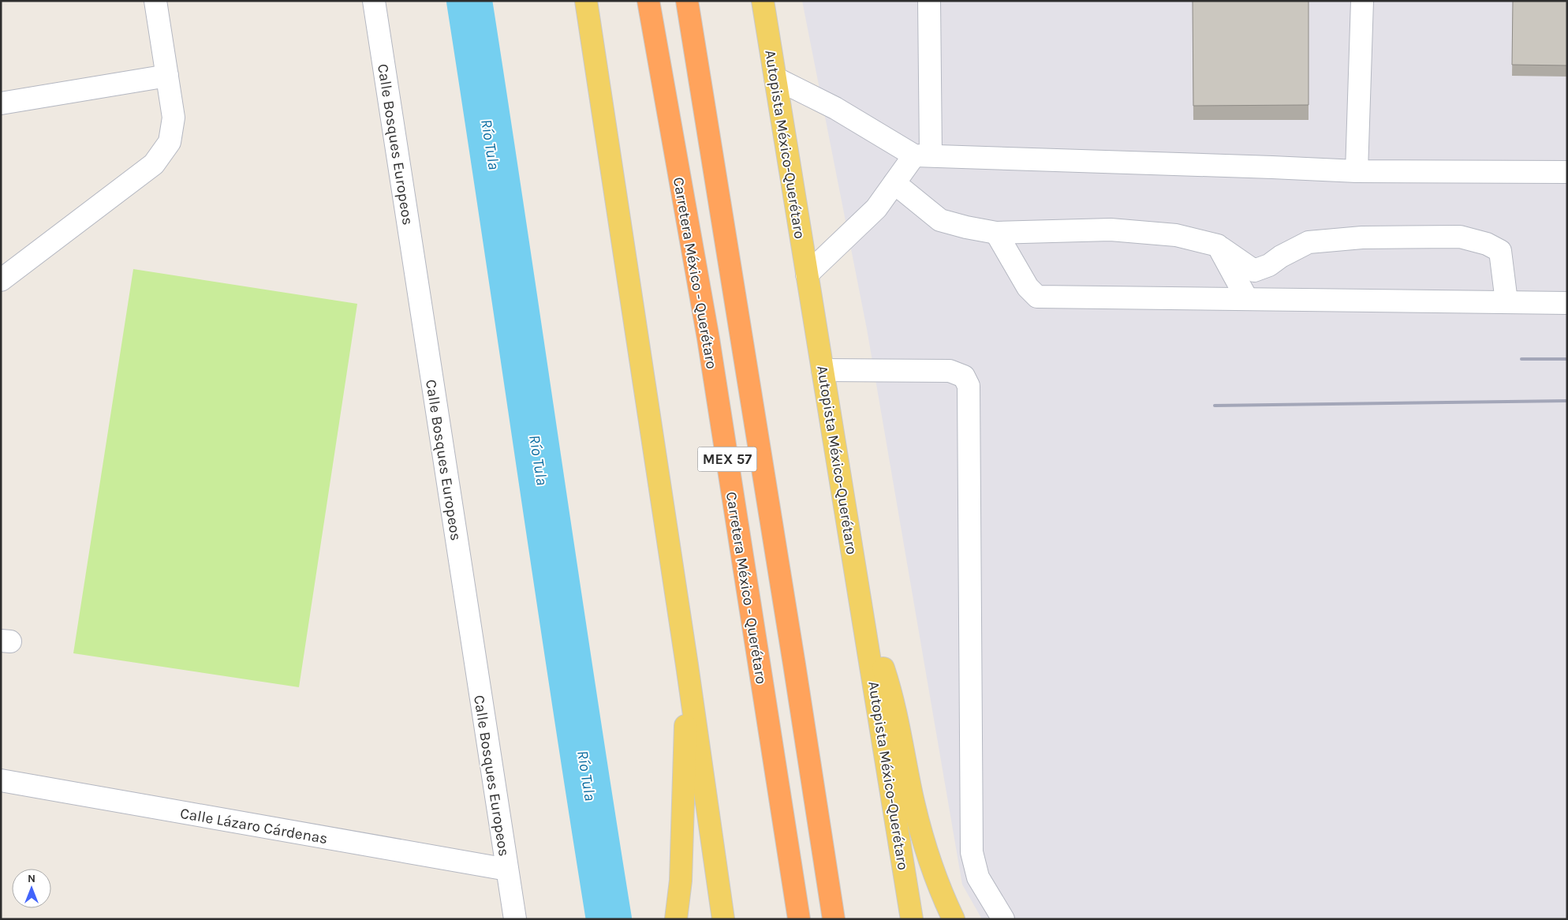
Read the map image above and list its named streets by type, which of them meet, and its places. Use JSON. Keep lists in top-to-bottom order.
{
  "streets": {
    "highway": ["Carretera México - Querétaro", "MEX 57"],
    "main road": ["Autopista México-Querétaro"],
    "street": ["Calle Bosques Europeos", "Calle Lázaro Cárdenas"]
  },
  "crossings": [
    ["Calle Bosques Europeos", "Calle Lázaro Cárdenas"]
  ],
  "water": ["Río Tula"],
  "north": "top"
}
